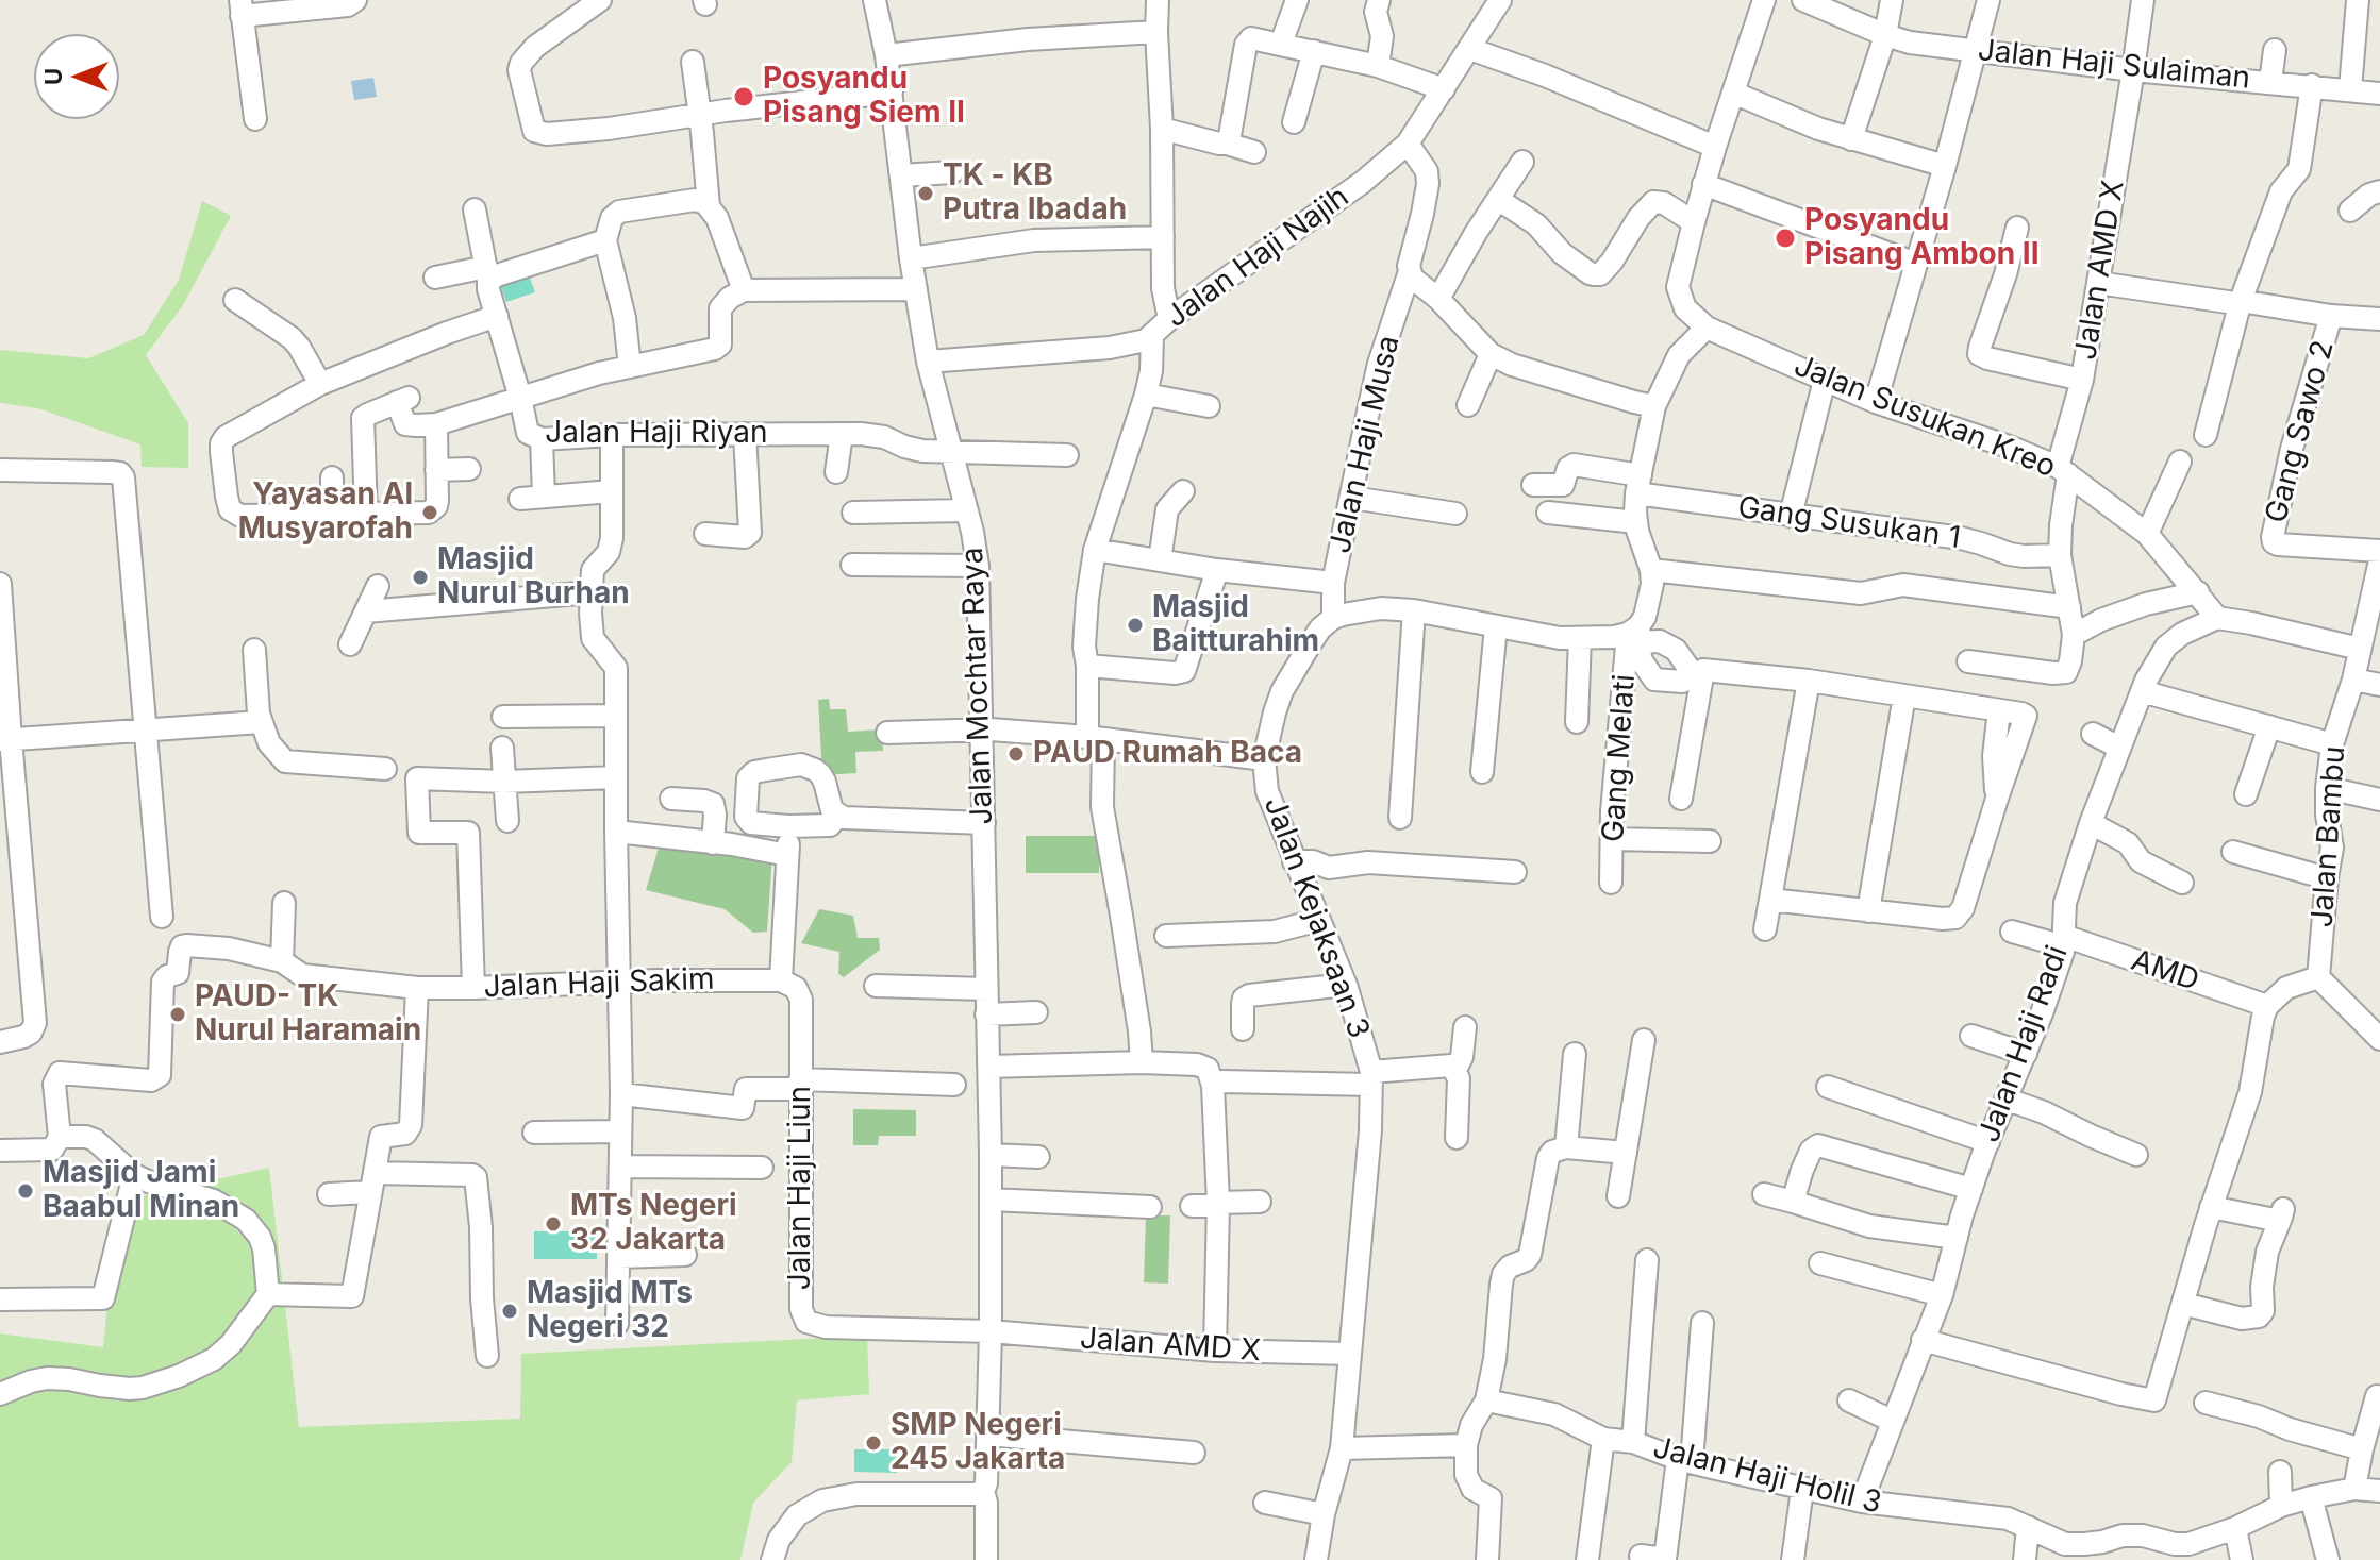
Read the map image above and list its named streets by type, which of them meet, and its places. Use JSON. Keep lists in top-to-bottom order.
{
  "streets": {
    "street": [
      "Jalan Haji Sulaiman",
      "Jalan Haji Najih",
      "Jalan AMD X",
      "Jalan Susukan Kreo",
      "Gang Sawo 2",
      "Jalan Haji Riyan",
      "Jalan Haji Musa",
      "Gang Susukan 1",
      "Jalan Mochtar Raya",
      "Gang Melati",
      "Jalan Bambu",
      "Jalan Kejaksaan 3",
      "AMD",
      "Jalan Haji Sakim",
      "Jalan Haji Radi",
      "Jalan Haji Liun",
      "Jalan Haji Holil 3"
    ]
  },
  "crossings": [
    ["Jalan Haji Sulaiman", "Jalan AMD X"],
    ["Jalan Haji Najih", "Jalan Haji Musa"],
    ["Jalan Haji Najih", "Jalan Mochtar Raya"],
    ["Jalan AMD X", "Jalan Susukan Kreo"],
    ["Jalan AMD X", "Gang Susukan 1"],
    ["Jalan AMD X", "Jalan Mochtar Raya"],
    ["Jalan AMD X", "Jalan Kejaksaan 3"],
    ["Jalan AMD X", "Jalan Haji Liun"],
    ["Jalan Susukan Kreo", "Jalan Haji Radi"],
    ["Jalan Haji Riyan", "Jalan Mochtar Raya"],
    ["Jalan Haji Musa", "Jalan Kejaksaan 3"],
    ["Jalan Mochtar Raya", "Jalan Haji Liun"],
    ["AMD", "Jalan Haji Radi"],
    ["Jalan Haji Sakim", "Jalan Haji Liun"],
    ["Jalan Haji Radi", "Jalan Haji Holil 3"]
  ],
  "places": [
    "Posyandu Pisang Siem II",
    "TK - KB Putra Ibadah",
    "Posyandu Pisang Ambon II",
    "Yayasan Al Musyarofah",
    "Masjid Nurul Burhan",
    "Masjid Baitturahim",
    "PAUD Rumah Baca",
    "PAUD- TK Nurul Haramain",
    "Masjid Jami Baabul Minan",
    "MTs Negeri 32 Jakarta",
    "Masjid MTs Negeri 32",
    "SMP Negeri 245 Jakarta"
  ],
  "north": "left"
}
